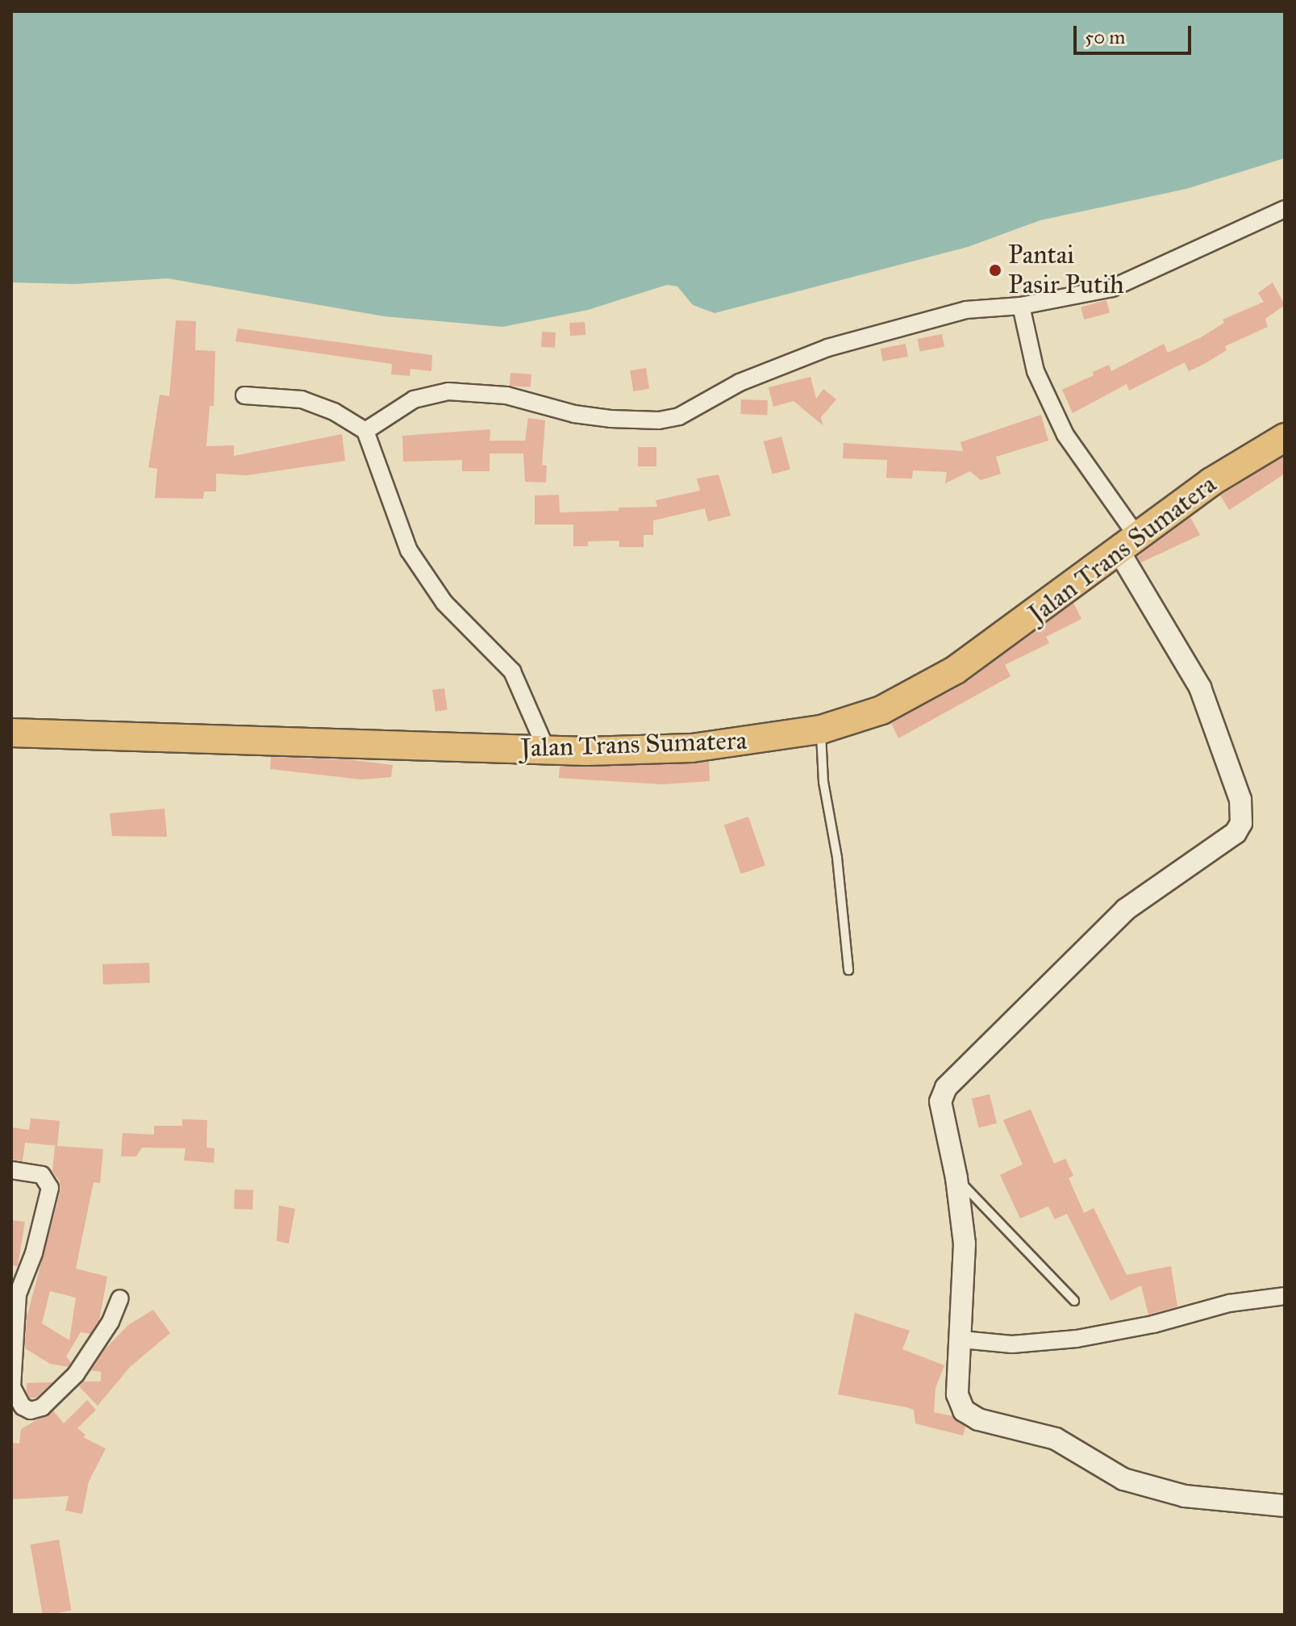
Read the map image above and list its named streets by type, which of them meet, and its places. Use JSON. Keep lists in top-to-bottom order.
{
  "streets": {
    "highway": ["Jalan Trans Sumatera"]
  },
  "places": ["Pantai Pasir Putih"],
  "scale_bar": "50 m"
}
